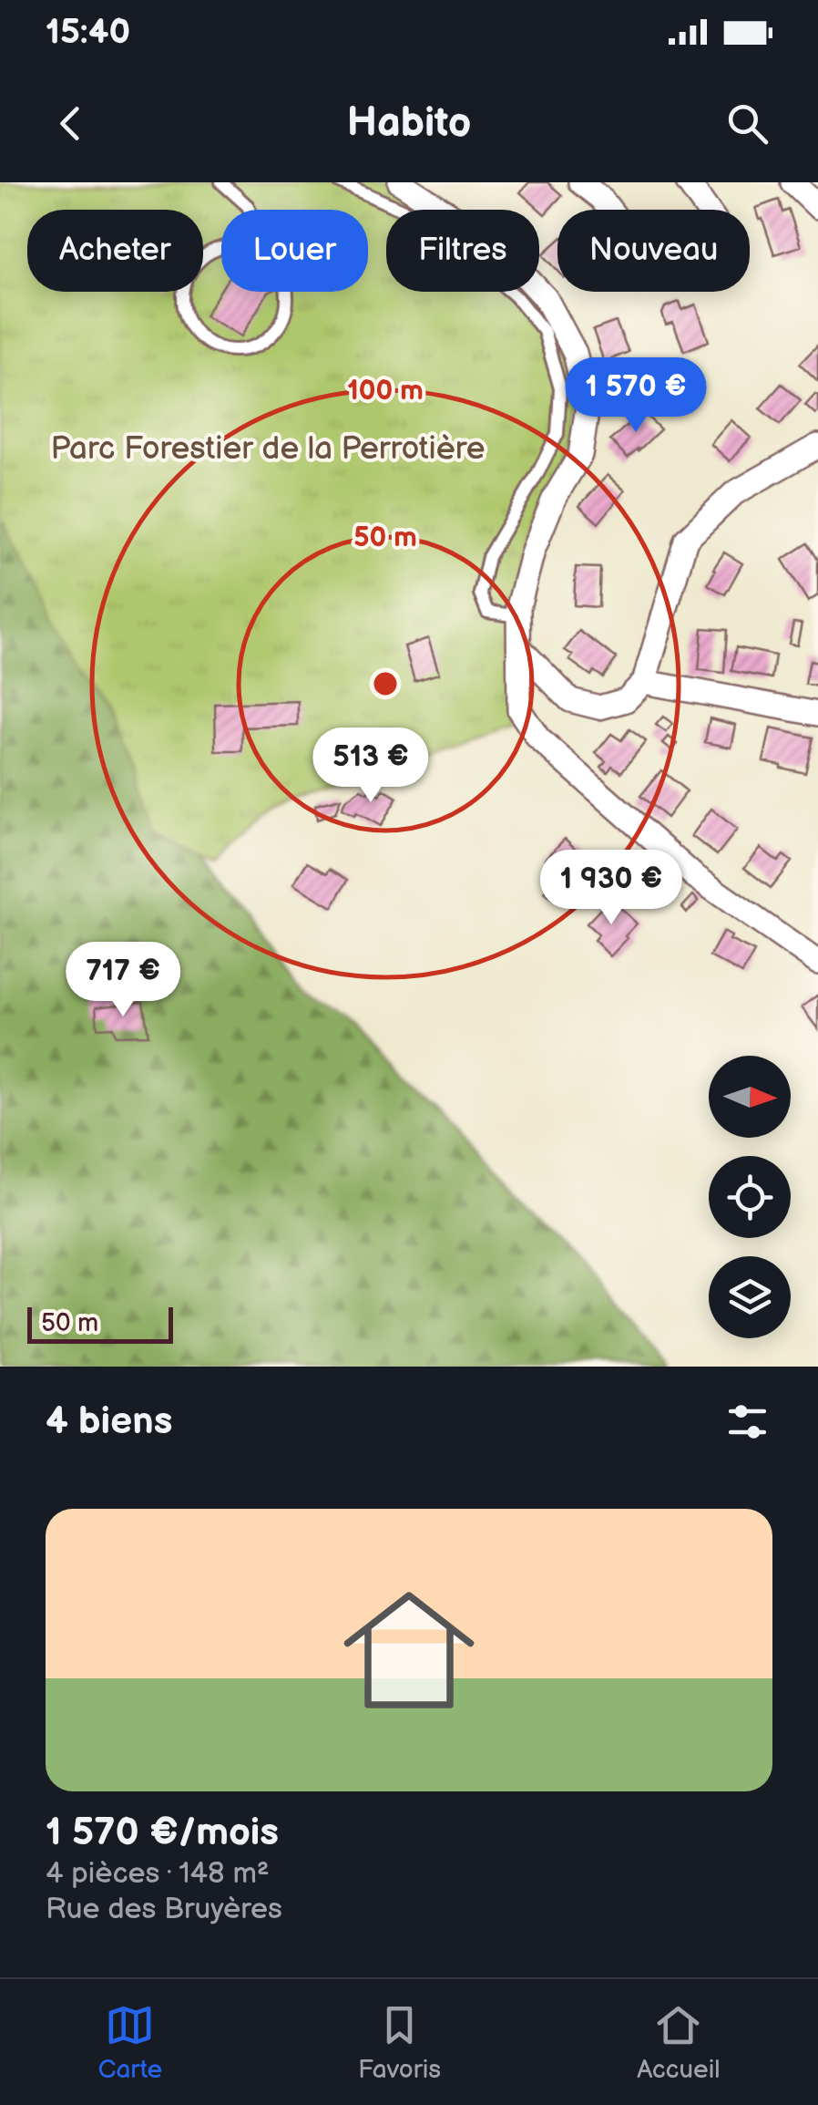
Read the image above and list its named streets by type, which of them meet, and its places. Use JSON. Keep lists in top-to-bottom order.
{
  "parks": ["Parc Forestier de la Perrotière"],
  "scale_bar": "50 m",
  "north": "right",
  "page": {
    "status": "15:40",
    "header": "Habito",
    "chip": [
      "Acheter",
      "Louer",
      "Filtres",
      "Nouveau"
    ],
    "price": [
      "1 570 €",
      "513 €",
      "1 930 €",
      "717 €"
    ],
    "scale": "50 m",
    "heading": "4 biens",
    "list": [
      {
        "name": "1 570 €/mois",
        "note": "4 pièces · 148 m² · Rue des Bruyères"
      }
    ],
    "tabs": ["Carte", "Favoris", "Accueil"]
  },
  "rings": ["100 m", "50 m"]
}
